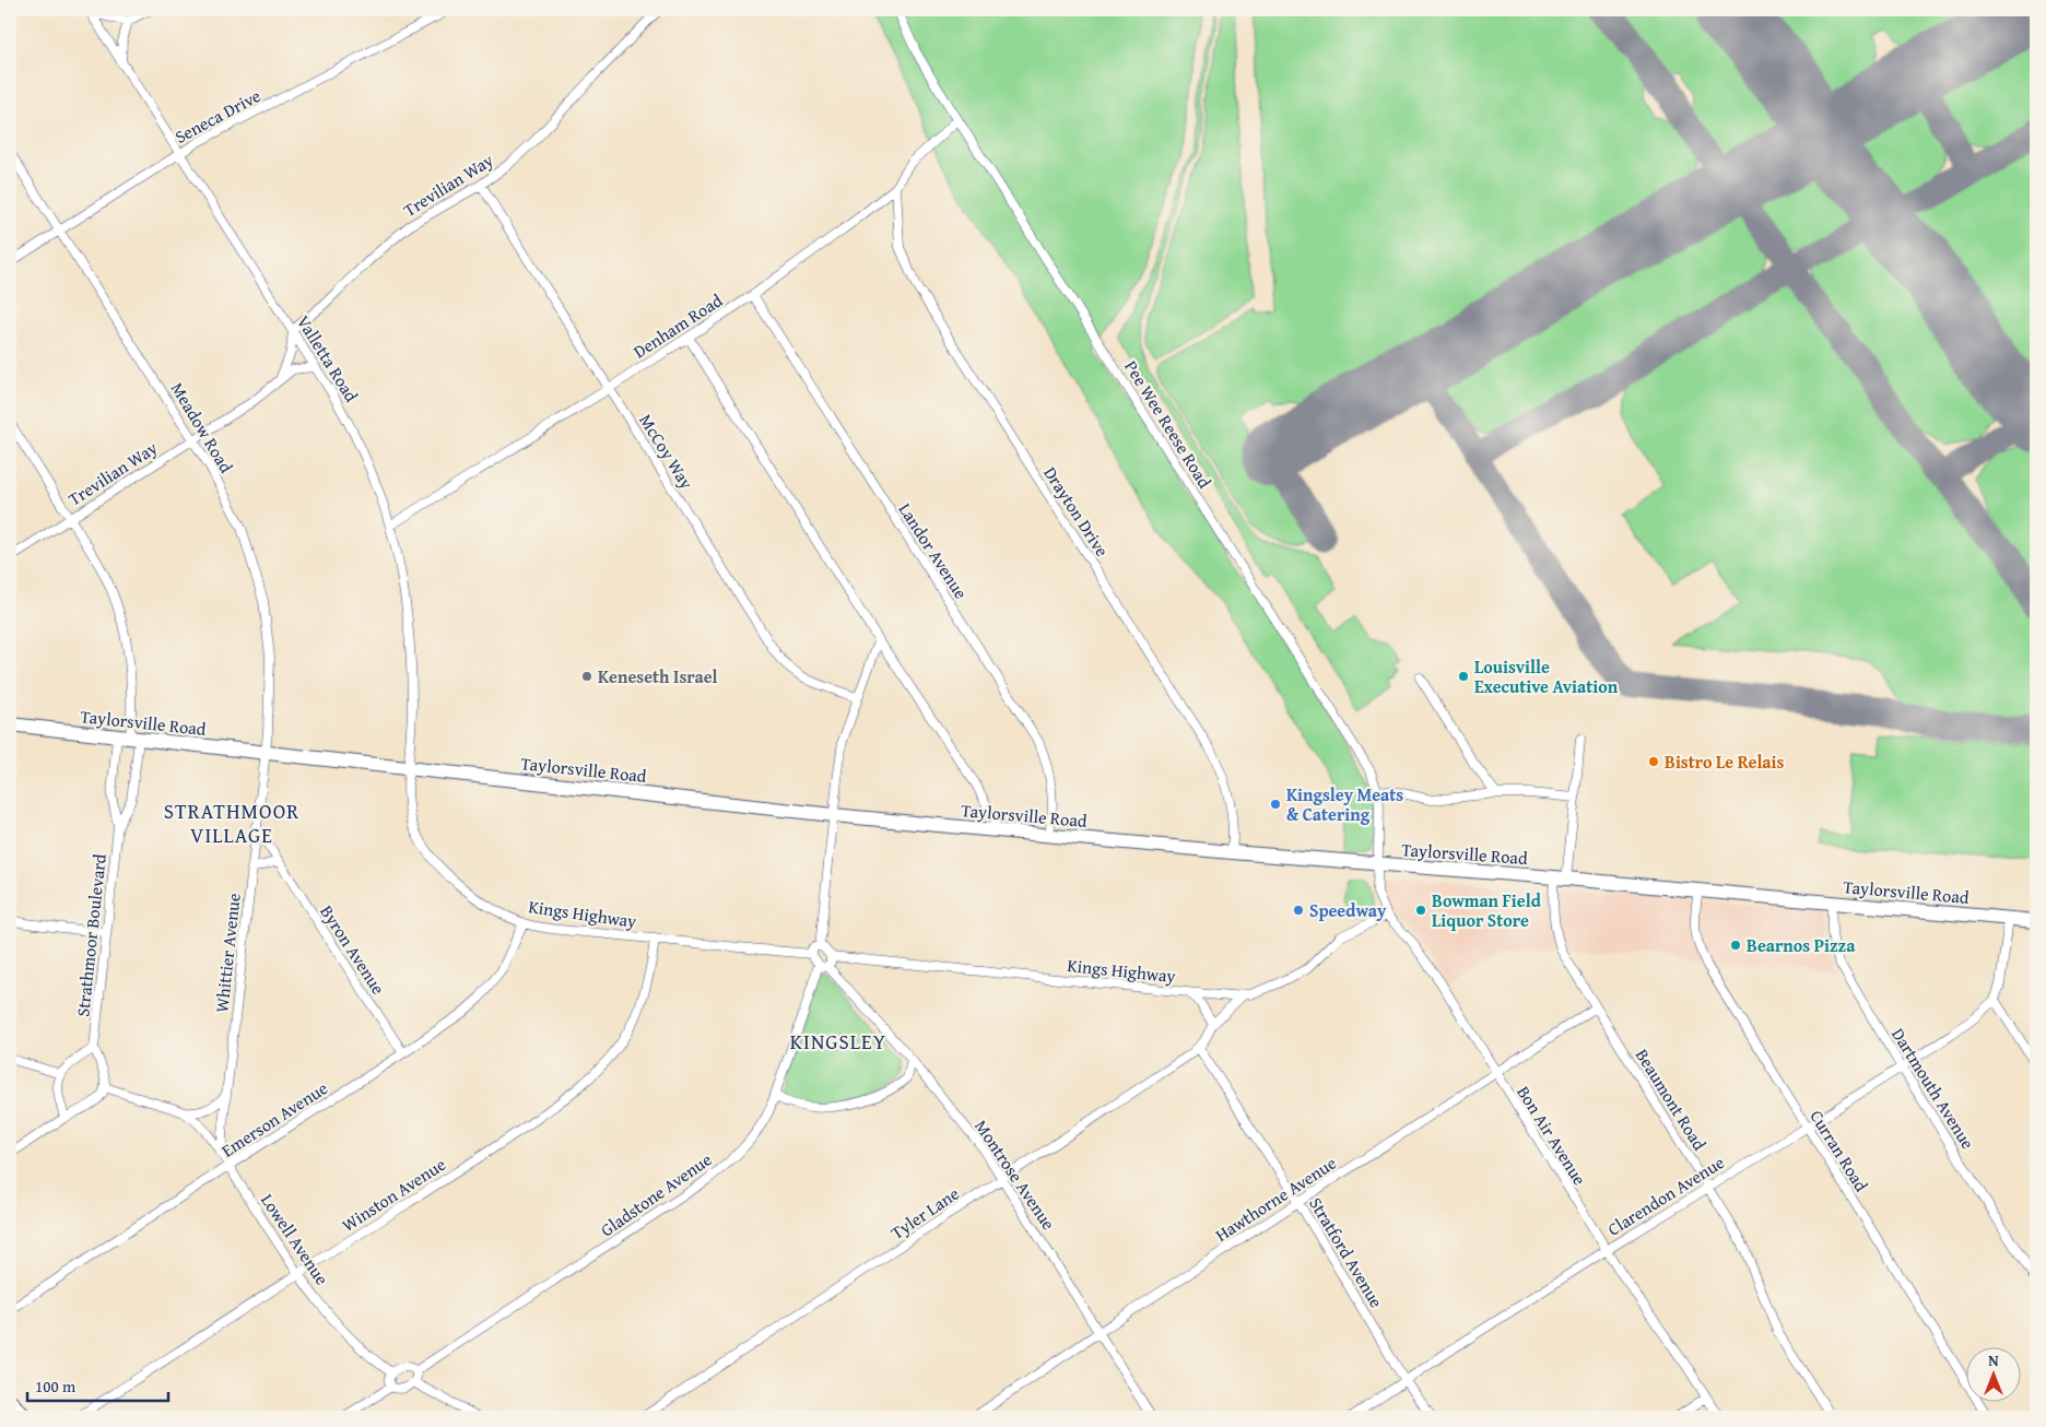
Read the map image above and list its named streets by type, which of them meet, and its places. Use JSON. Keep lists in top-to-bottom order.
{
  "streets": {
    "main road": ["Taylorsville Road"],
    "street": [
      "Seneca Drive",
      "Trevilian Way",
      "Denham Road",
      "Valletta Road",
      "Pee Wee Reese Road",
      "Meadow Road",
      "McCoy Way",
      "Drayton Drive",
      "Landor Avenue",
      "Kings Highway",
      "Strathmoor Boulevard",
      "Byron Avenue",
      "Whittier Avenue",
      "Dartmouth Avenue",
      "Beaumont Road",
      "Emerson Avenue",
      "Bon Air Avenue",
      "Curran Road",
      "Montrose Avenue",
      "Winston Avenue",
      "Gladstone Avenue",
      "Clarendon Avenue",
      "Hawthorne Avenue",
      "Tyler Lane",
      "Lowell Avenue",
      "Stratford Avenue"
    ]
  },
  "crossings": [
    ["Seneca Drive", "Valletta Road"],
    ["Seneca Drive", "Meadow Road"],
    ["Trevilian Way", "Valletta Road"],
    ["Trevilian Way", "Meadow Road"],
    ["Trevilian Way", "McCoy Way"],
    ["Denham Road", "Valletta Road"],
    ["Denham Road", "Pee Wee Reese Road"],
    ["Denham Road", "McCoy Way"],
    ["Denham Road", "Drayton Drive"],
    ["Denham Road", "Landor Avenue"],
    ["Valletta Road", "Taylorsville Road"],
    ["Valletta Road", "Kings Highway"],
    ["Pee Wee Reese Road", "Taylorsville Road"],
    ["Pee Wee Reese Road", "Bon Air Avenue"],
    ["Meadow Road", "Taylorsville Road"],
    ["Meadow Road", "Whittier Avenue"],
    ["Drayton Drive", "Taylorsville Road"],
    ["Landor Avenue", "Taylorsville Road"],
    ["Taylorsville Road", "Kings Highway"],
    ["Taylorsville Road", "Strathmoor Boulevard"],
    ["Taylorsville Road", "Whittier Avenue"],
    ["Taylorsville Road", "Dartmouth Avenue"],
    ["Taylorsville Road", "Beaumont Road"],
    ["Taylorsville Road", "Bon Air Avenue"],
    ["Taylorsville Road", "Curran Road"],
    ["Kings Highway", "Emerson Avenue"],
    ["Kings Highway", "Bon Air Avenue"],
    ["Kings Highway", "Montrose Avenue"],
    ["Kings Highway", "Winston Avenue"],
    ["Kings Highway", "Gladstone Avenue"],
    ["Kings Highway", "Tyler Lane"],
    ["Byron Avenue", "Whittier Avenue"],
    ["Byron Avenue", "Emerson Avenue"],
    ["Whittier Avenue", "Lowell Avenue"],
    ["Dartmouth Avenue", "Clarendon Avenue"],
    ["Beaumont Road", "Clarendon Avenue"],
    ["Beaumont Road", "Hawthorne Avenue"],
    ["Emerson Avenue", "Lowell Avenue"],
    ["Bon Air Avenue", "Clarendon Avenue"],
    ["Bon Air Avenue", "Hawthorne Avenue"],
    ["Curran Road", "Clarendon Avenue"],
    ["Montrose Avenue", "Gladstone Avenue"],
    ["Montrose Avenue", "Hawthorne Avenue"],
    ["Montrose Avenue", "Tyler Lane"],
    ["Winston Avenue", "Lowell Avenue"],
    ["Gladstone Avenue", "Lowell Avenue"],
    ["Clarendon Avenue", "Stratford Avenue"],
    ["Hawthorne Avenue", "Stratford Avenue"],
    ["Tyler Lane", "Stratford Avenue"]
  ],
  "districts": ["STRATHMOOR VILLAGE", "KINGSLEY"],
  "places": [
    "Keneseth Israel",
    "Louisville Executive Aviation",
    "Bistro Le Relais",
    "Kingsley Meats & Catering",
    "Speedway",
    "Bowman Field Liquor Store",
    "Bearnos Pizza"
  ],
  "scale_bar": "100 m",
  "north": "top"
}
